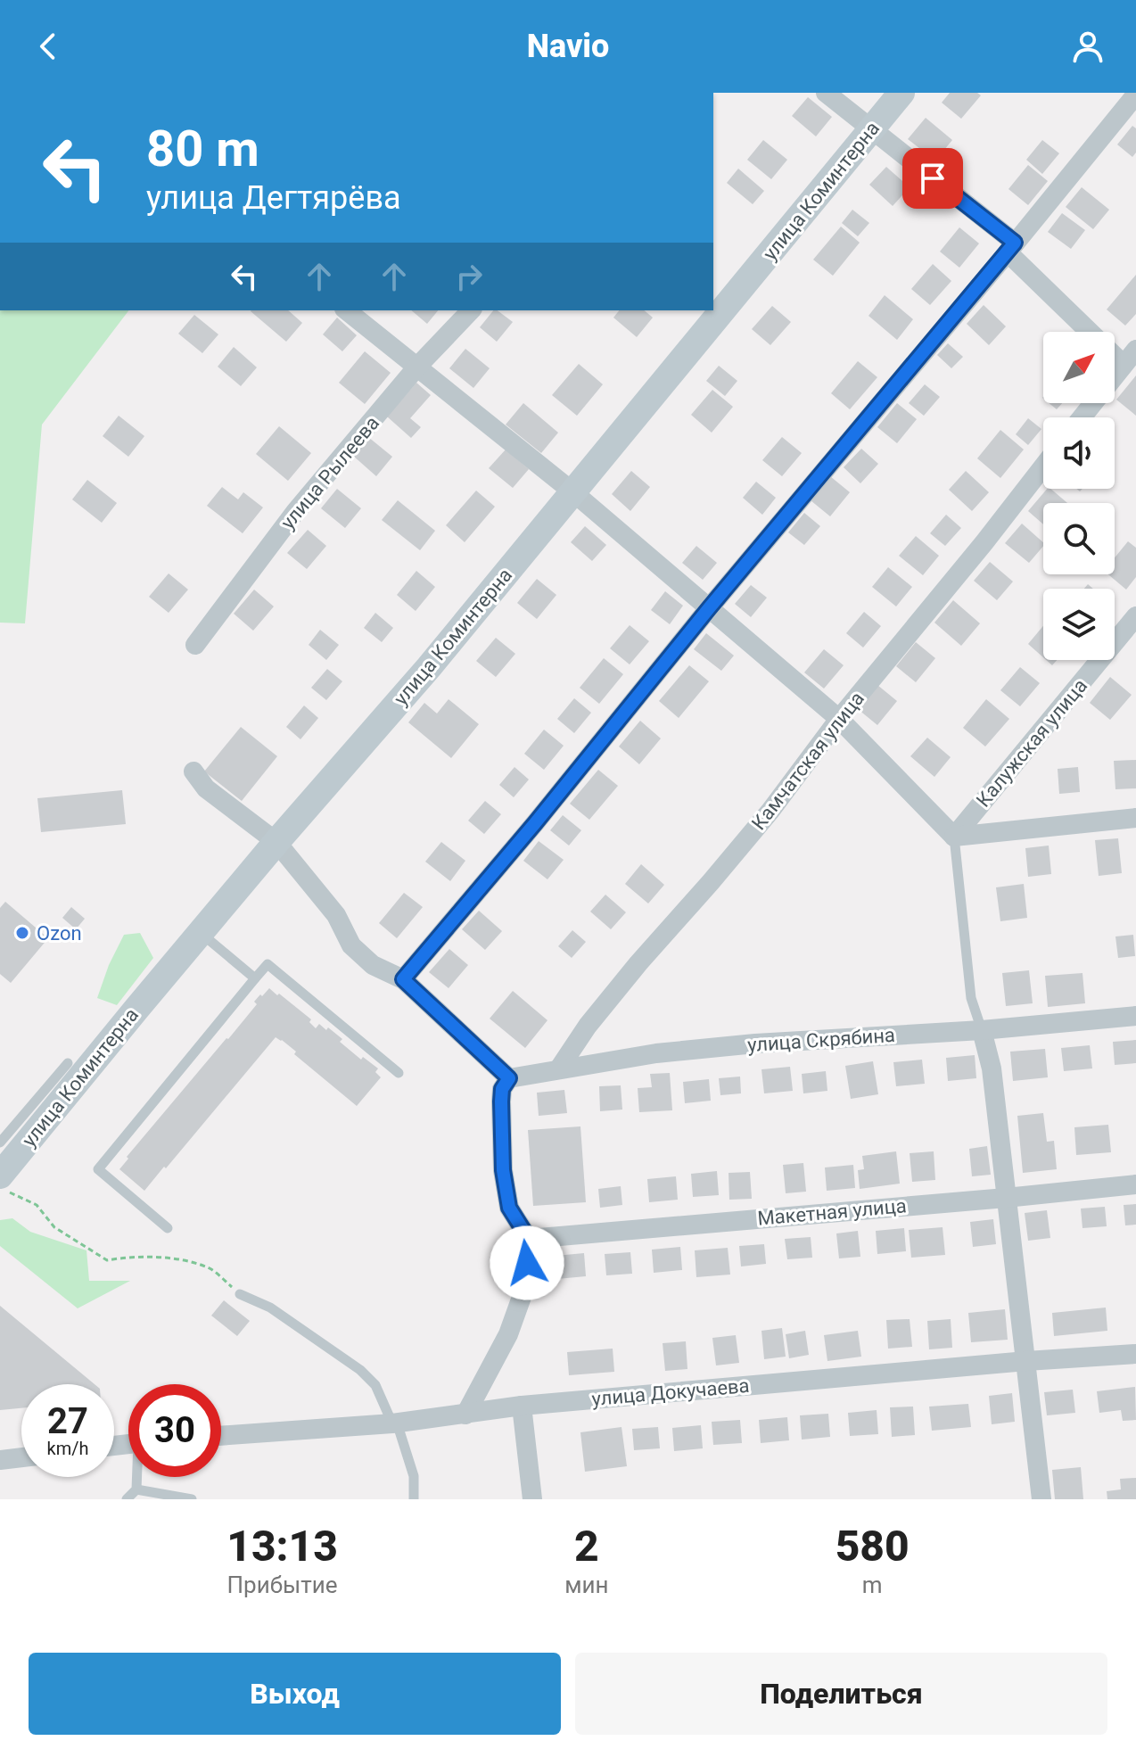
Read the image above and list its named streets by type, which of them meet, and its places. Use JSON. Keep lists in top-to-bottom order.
{
  "streets": {
    "street": [
      "улица Коминтерна",
      "улица Рылеева",
      "Калужская улица",
      "Камчатская улица",
      "улица Скрябина",
      "Макетная улица",
      "улица Докучаева"
    ]
  },
  "crossings": [
    ["Камчатская улица", "улица Скрябина"]
  ],
  "places": ["Ozon"],
  "north": "top right",
  "page": {
    "header": "Navio",
    "turn": ["80 m", "улица Дегтярёва"],
    "speed": "27 km/h",
    "limit": "30",
    "eta": [
      "13:13",
      "Прибытие",
      "2",
      "мин",
      "580",
      "m"
    ],
    "buttons": ["Выход", "Поделиться"]
  }
}
